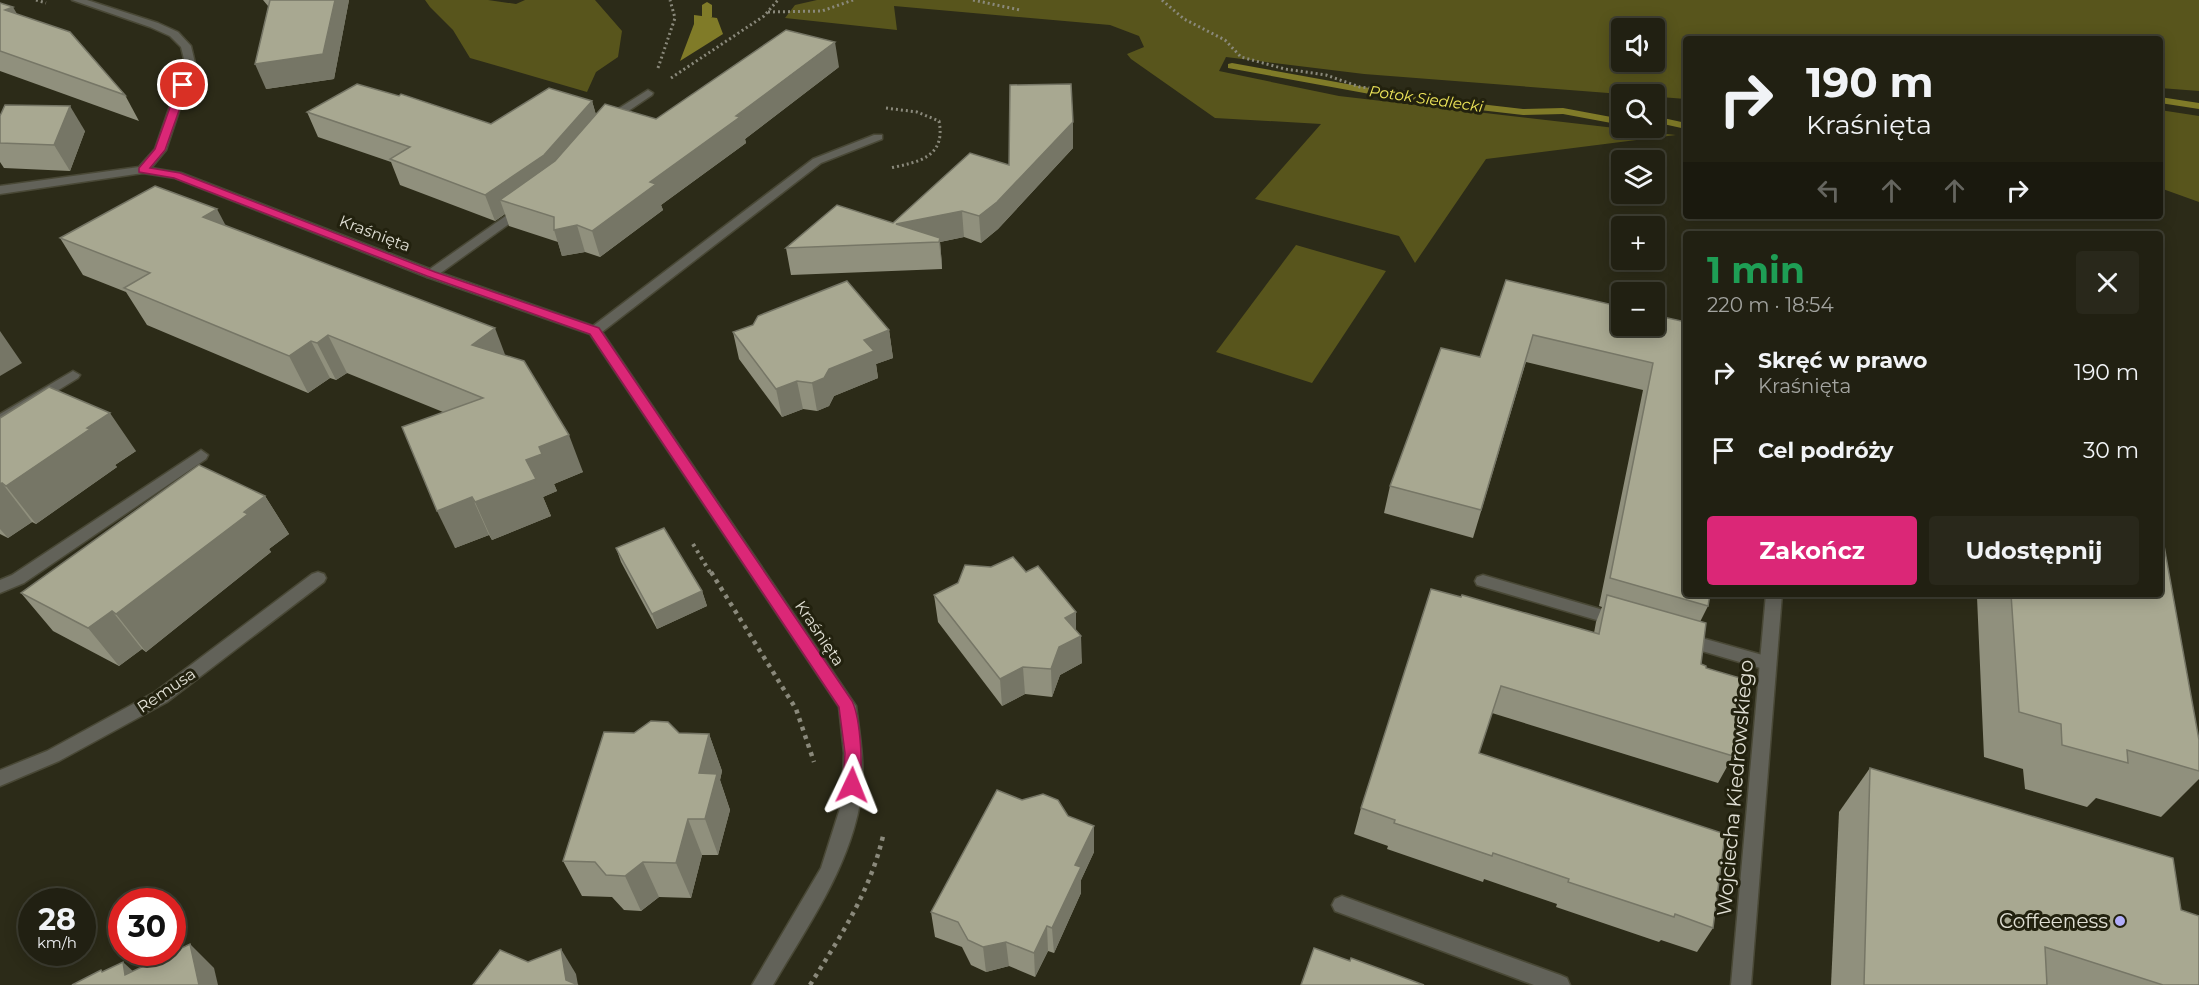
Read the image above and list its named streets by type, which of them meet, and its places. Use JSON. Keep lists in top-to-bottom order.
{
  "streets": {
    "street": ["Kraśnięta", "Remusa", "Wojciecha Kiedrowskiego"]
  },
  "water": ["Potok Siedlecki"],
  "places": ["Coffeeness"],
  "page": {
    "map_buttons": ["+", "−"],
    "turn": ["190 m", "Kraśnięta"],
    "heading": ["1 min", "220 m · 18:54"],
    "list": [
      {
        "name": "Skręć w prawo",
        "note": "Kraśnięta",
        "value": "190 m"
      },
      {
        "name": "Cel podróży",
        "value": "30 m"
      }
    ],
    "buttons": ["Zakończ", "Udostępnij"],
    "speed": "28 km/h",
    "limit": "30"
  }
}
